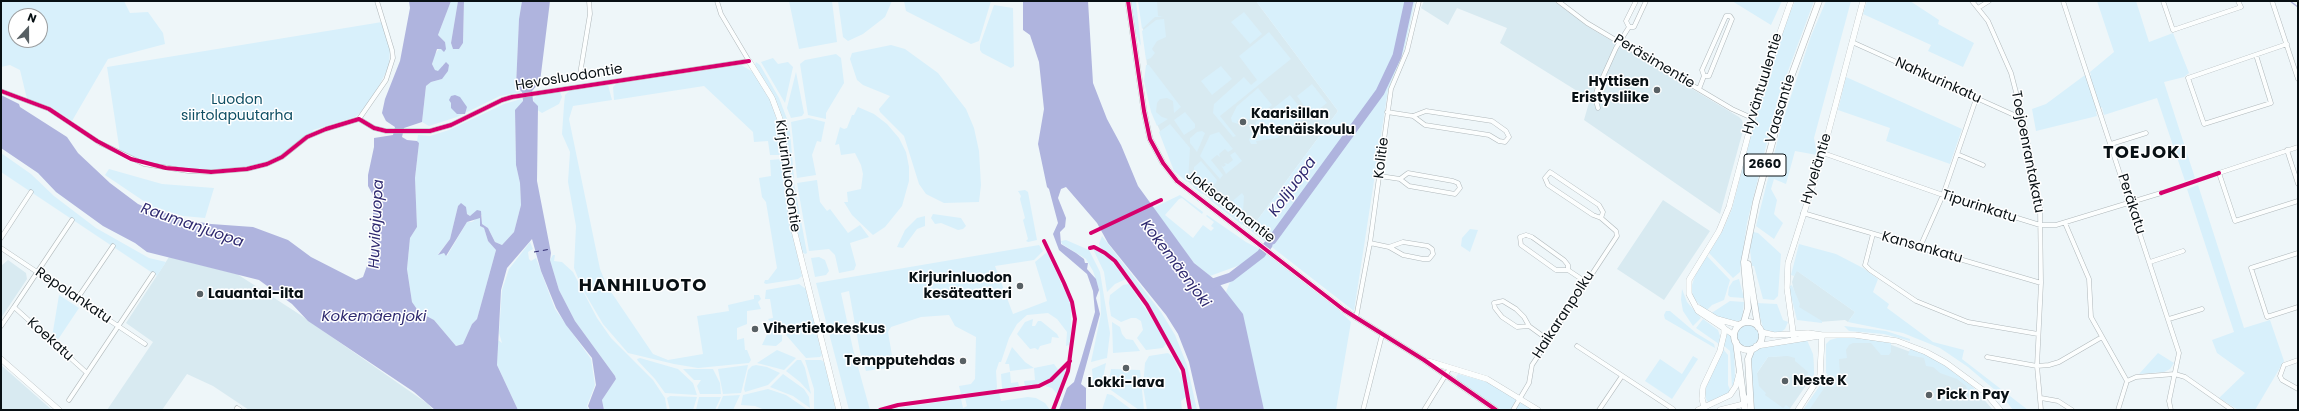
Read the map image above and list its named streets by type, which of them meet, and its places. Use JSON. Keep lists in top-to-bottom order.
{
  "streets": {
    "main road": ["Vaasantie", "2660"],
    "street": [
      "Peräsimentie",
      "Hevosluodontie",
      "Nahkurinkatu",
      "Hyväntuulentie",
      "Toejoenrantakatu",
      "Kolitie",
      "Hyveläntie",
      "Kirjurinluodontie",
      "Peräkatu",
      "Jokisatamantie",
      "Tipurinkatu",
      "Kansankatu",
      "Repolankatu",
      "Haikaranpolku",
      "Koekatu"
    ]
  },
  "crossings": [
    ["Peräsimentie", "Hyväntuulentie"],
    ["Hevosluodontie", "Kirjurinluodontie"],
    ["Nahkurinkatu", "Toejoenrantakatu"],
    ["Nahkurinkatu", "Hyveläntie"],
    ["Hyväntuulentie", "Vaasantie"],
    ["Toejoenrantakatu", "Tipurinkatu"],
    ["Toejoenrantakatu", "Kansankatu"],
    ["Kolitie", "Jokisatamantie"],
    ["Hyveläntie", "Tipurinkatu"],
    ["Hyveläntie", "Kansankatu"],
    ["Peräkatu", "Tipurinkatu"],
    ["Repolankatu", "Koekatu"]
  ],
  "districts": ["TOEJOKI", "HANHILUOTO"],
  "water": [
    "Kolijuopa",
    "Huvilajuopa",
    "Raumanjuopa",
    "Kokemäenjoki"
  ],
  "parks": ["Luodon siirtolapuutarha"],
  "places": [
    "Hyttisen Eristysliike",
    "Kaarisillan yhtenäiskoulu",
    "Kirjurinluodon kesäteatteri",
    "Lauantai-ilta",
    "Vihertietokeskus",
    "Tempputehdas",
    "Lokki-lava",
    "Neste K",
    "Pick n Pay"
  ],
  "north": "top"
}
